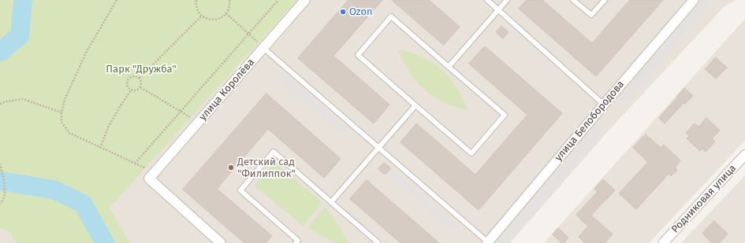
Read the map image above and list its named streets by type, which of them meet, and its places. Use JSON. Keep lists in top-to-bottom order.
{
  "streets": {
    "street": ["улица Королёва", "улица Белобородова", "Родниковая улица"]
  },
  "parks": ["Парк \"Дружба\""],
  "places": ["Ozon", "Детский сад \"Филиппок\""]
}
